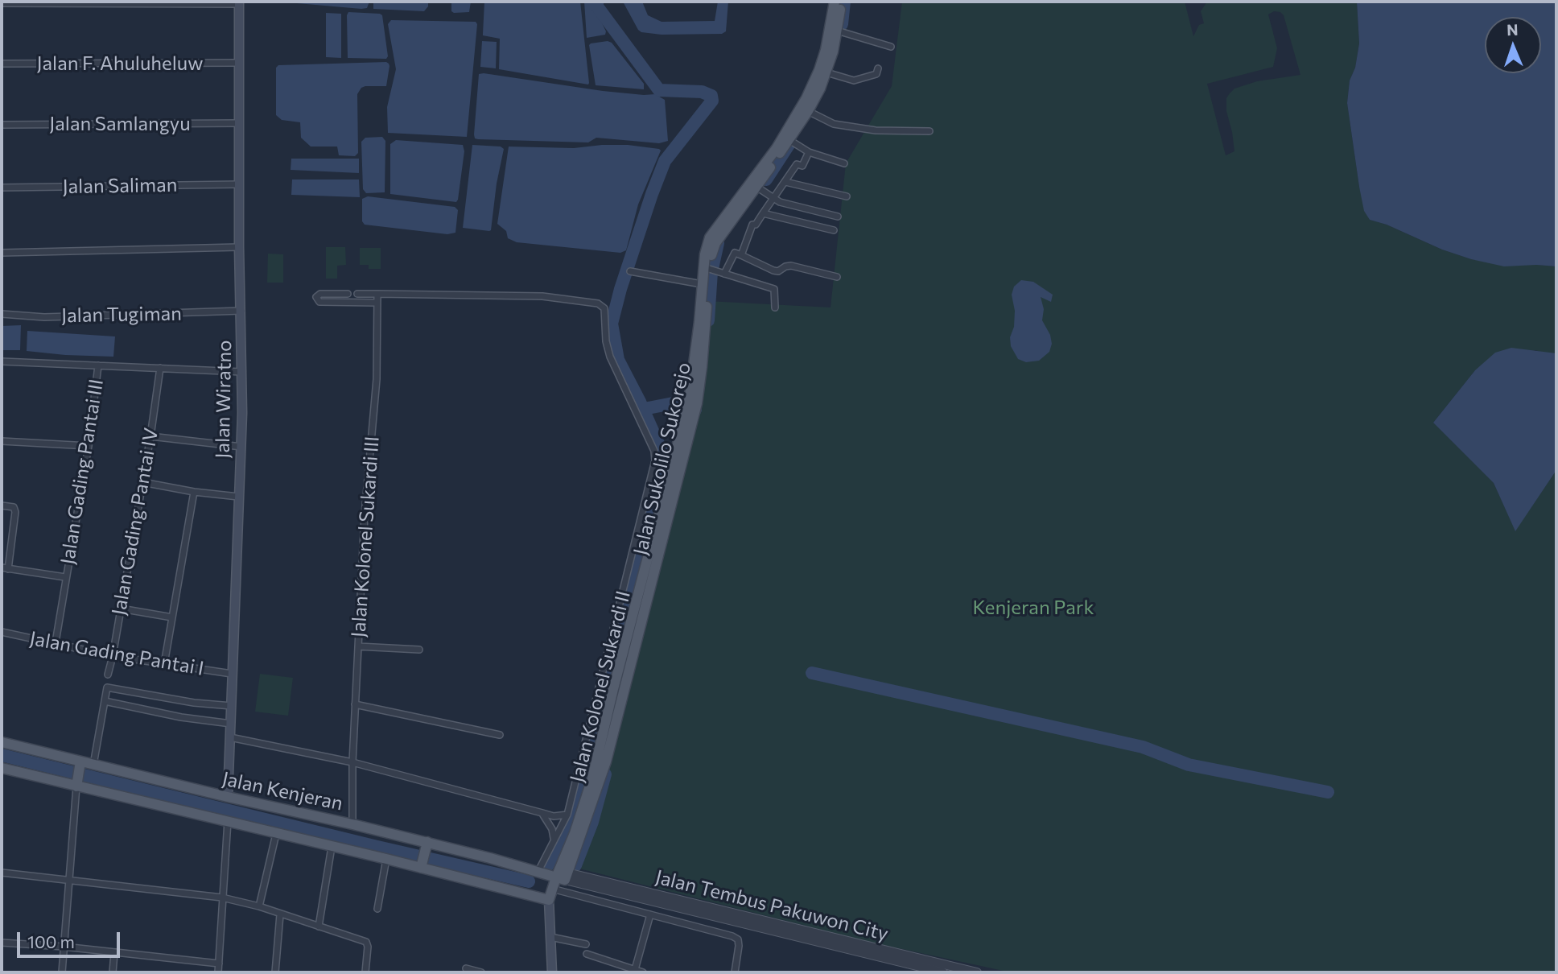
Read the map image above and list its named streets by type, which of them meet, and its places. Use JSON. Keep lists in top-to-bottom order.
{
  "streets": {
    "main road": ["Jalan Wiratno", "Jalan Sukolilo Sukorejo", "Jalan Kenjeran"],
    "street": [
      "Jalan F. Ahuluheluw",
      "Jalan Samlangyu",
      "Jalan Saliman",
      "Jalan Tugiman",
      "Jalan Gading Pantai III",
      "Jalan Gading Pantai IV",
      "Jalan Kolonel Sukardi III",
      "Jalan Gading Pantai I",
      "Jalan Kolonel Sukardi II",
      "Jalan Tembus Pakuwon City"
    ]
  },
  "crossings": [
    ["Jalan F. Ahuluheluw", "Jalan Wiratno"],
    ["Jalan Samlangyu", "Jalan Wiratno"],
    ["Jalan Saliman", "Jalan Wiratno"],
    ["Jalan Tugiman", "Jalan Wiratno"],
    ["Jalan Wiratno", "Jalan Gading Pantai I"],
    ["Jalan Wiratno", "Jalan Kenjeran"],
    ["Jalan Sukolilo Sukorejo", "Jalan Kenjeran"],
    ["Jalan Sukolilo Sukorejo", "Jalan Tembus Pakuwon City"],
    ["Jalan Gading Pantai III", "Jalan Gading Pantai I"],
    ["Jalan Gading Pantai IV", "Jalan Gading Pantai I"],
    ["Jalan Kolonel Sukardi III", "Jalan Kolonel Sukardi II"],
    ["Jalan Kolonel Sukardi III", "Jalan Kenjeran"],
    ["Jalan Kolonel Sukardi II", "Jalan Kenjeran"],
    ["Jalan Kenjeran", "Jalan Tembus Pakuwon City"]
  ],
  "parks": ["Kenjeran Park"],
  "scale_bar": "100 m",
  "north": "top"
}
